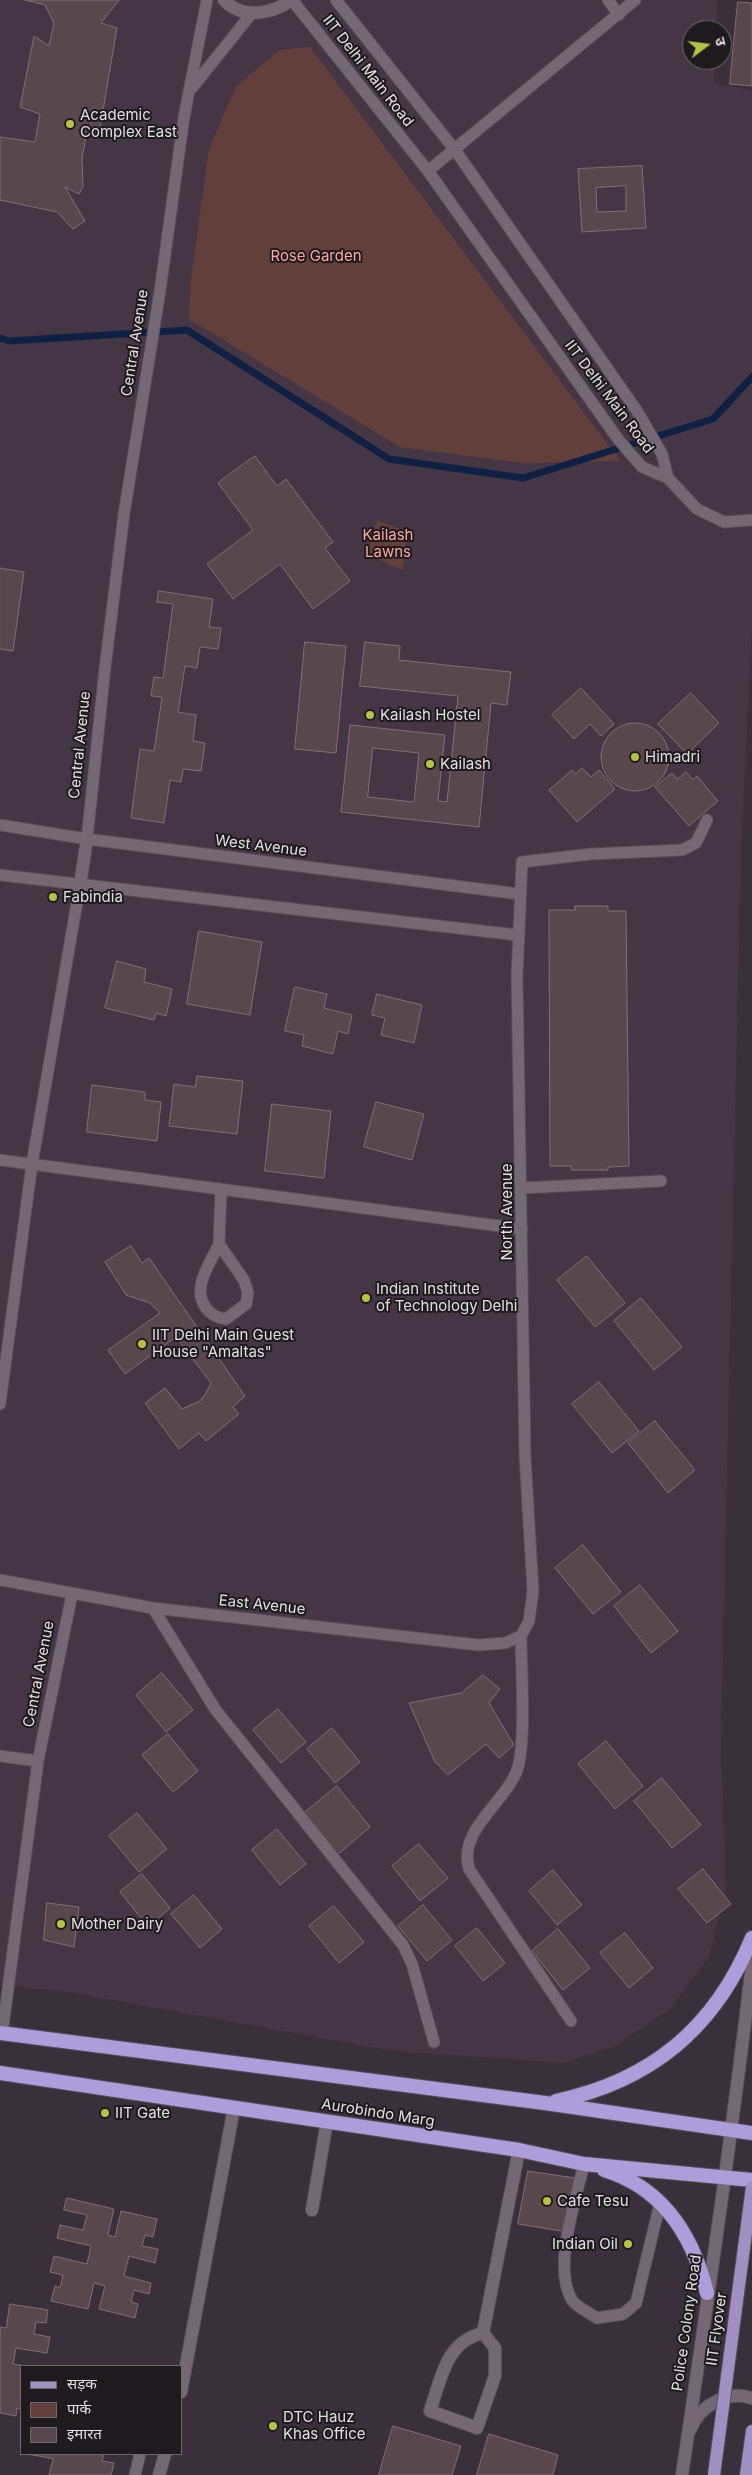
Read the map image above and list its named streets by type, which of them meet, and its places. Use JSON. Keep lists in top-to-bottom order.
{
  "streets": {
    "highway": ["Aurobindo Marg"],
    "main road": ["IIT Flyover"],
    "street": ["Central Avenue", "Police Colony Road"],
    "lane": [
      "IIT Delhi Main Road",
      "West Avenue",
      "North Avenue",
      "East Avenue"
    ]
  },
  "crossings": [
    ["Central Avenue", "West Avenue"],
    ["Central Avenue", "East Avenue"],
    ["Central Avenue", "Aurobindo Marg"],
    ["West Avenue", "North Avenue"],
    ["North Avenue", "East Avenue"],
    ["Aurobindo Marg", "Police Colony Road"]
  ],
  "parks": ["Rose Garden", "Kailash Lawns"],
  "places": [
    "Academic Complex East",
    "Kailash Hostel",
    "Himadri",
    "Kailash",
    "Fabindia",
    "Indian Institute of Technology Delhi",
    "IIT Delhi Main Guest House \"Amaltas\"",
    "Mother Dairy",
    "IIT Gate",
    "Cafe Tesu",
    "Indian Oil",
    "DTC Hauz Khas Office"
  ],
  "legend": ["सड़क", "पार्क", "इमारत"],
  "north": "right"
}
